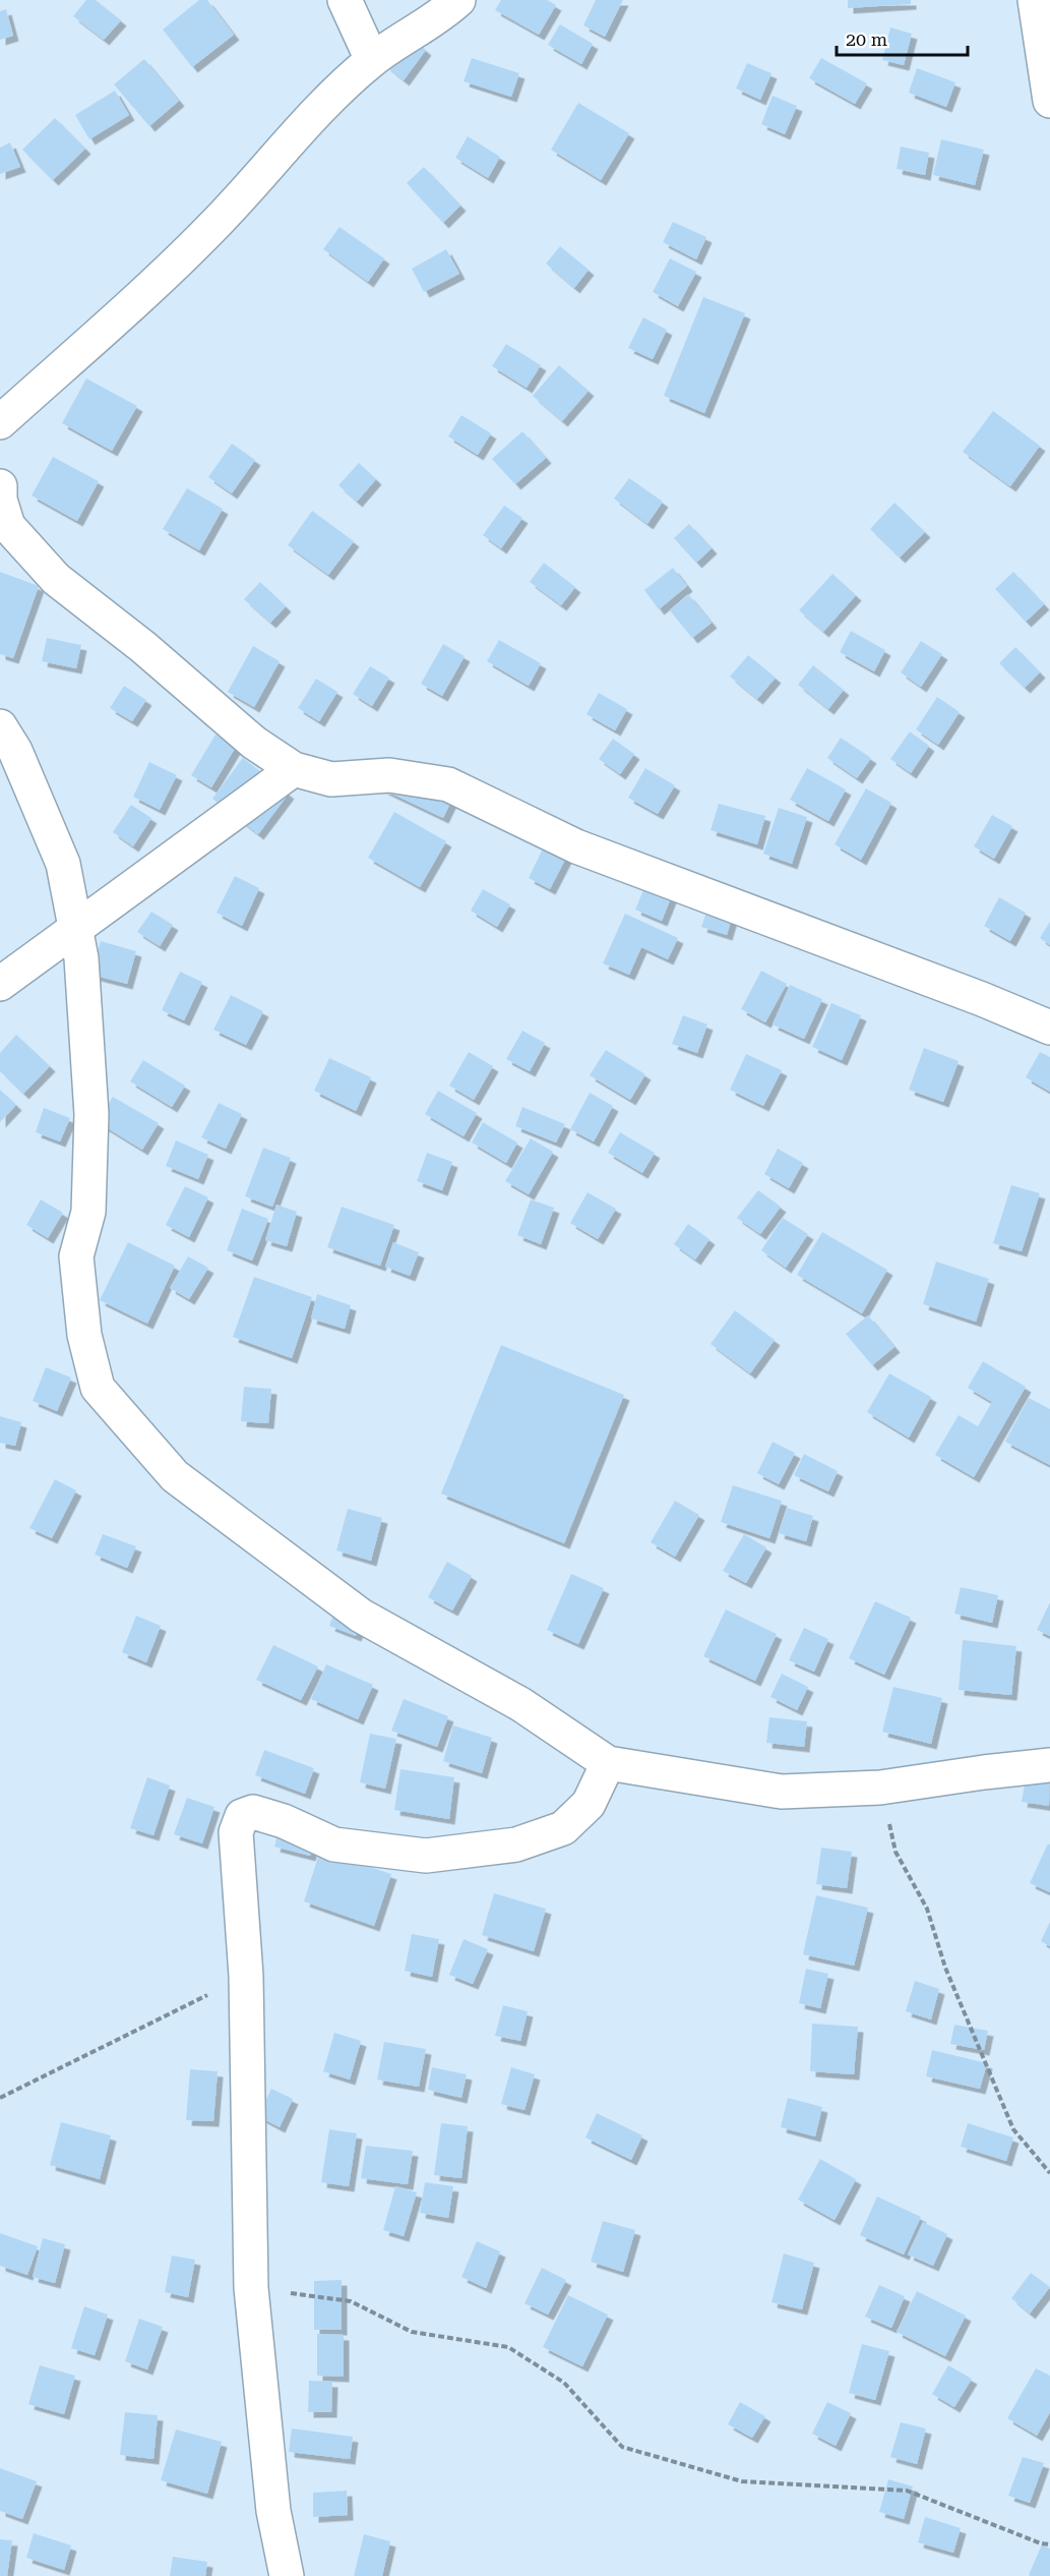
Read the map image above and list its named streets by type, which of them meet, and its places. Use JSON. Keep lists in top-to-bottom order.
{
  "scale_bar": "20 m"
}
